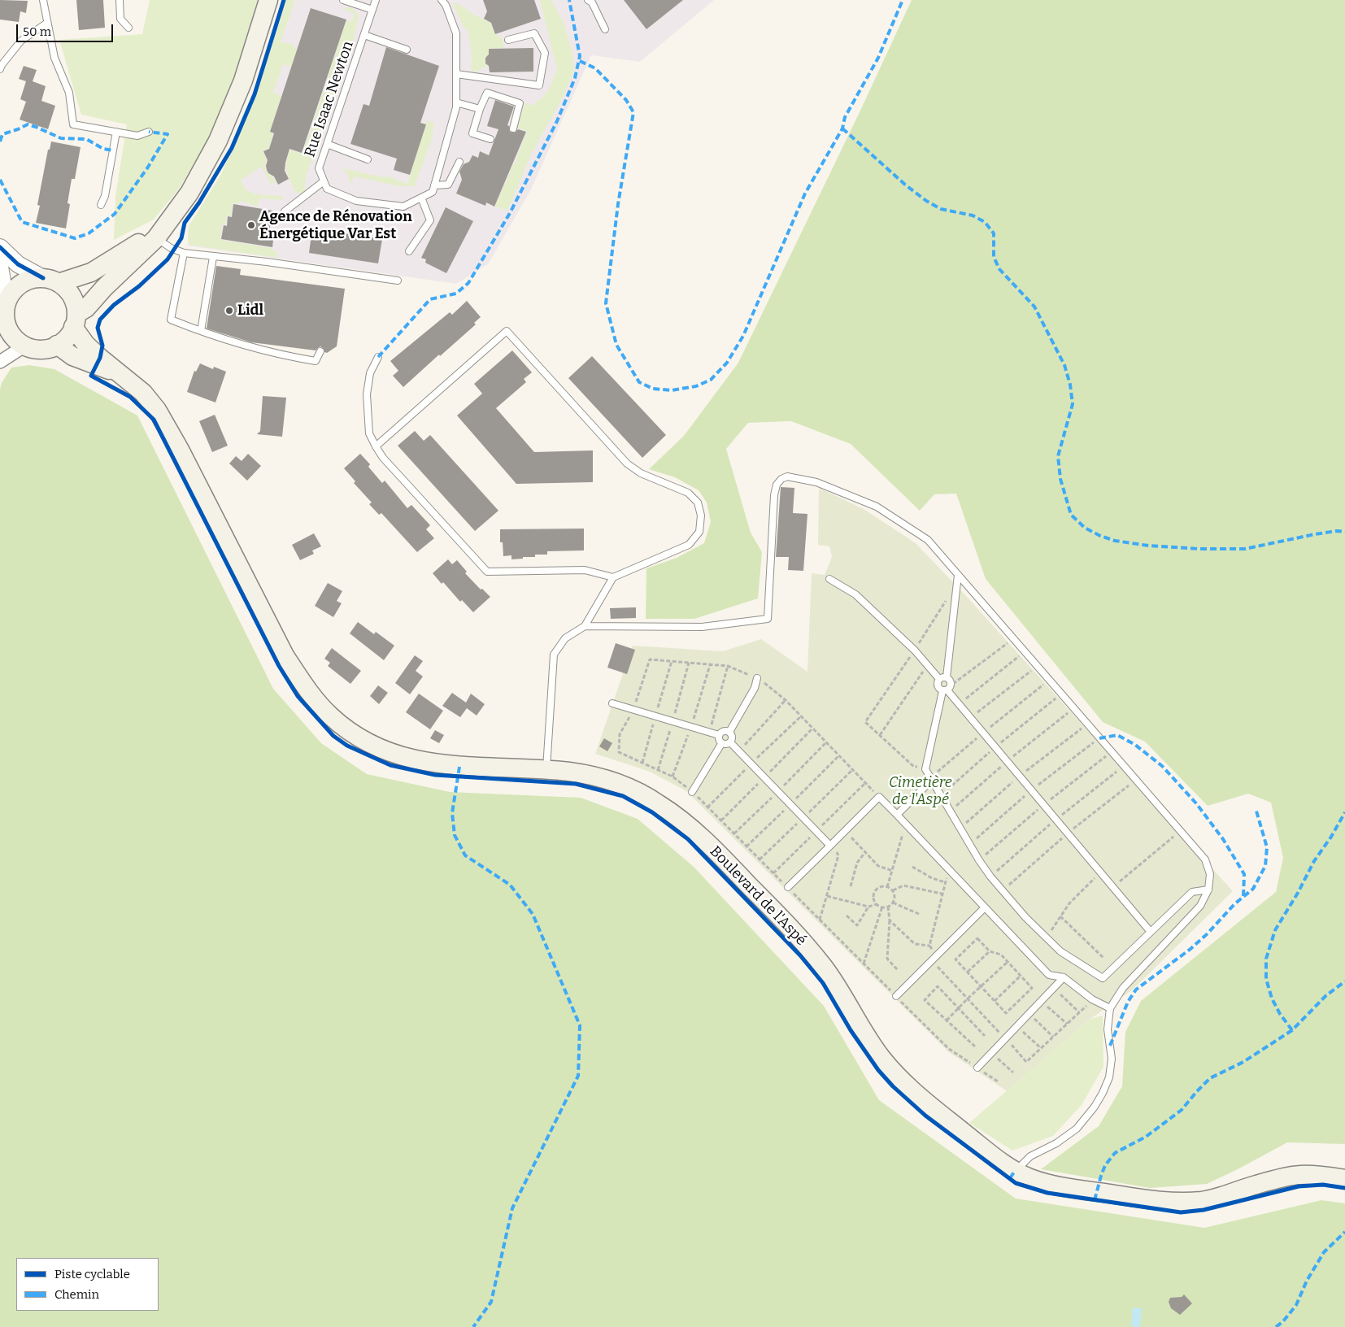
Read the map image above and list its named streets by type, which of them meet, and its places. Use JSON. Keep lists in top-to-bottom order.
{
  "streets": {
    "main road": ["Boulevard de l'Aspé"],
    "lane": ["Rue Isaac Newton"]
  },
  "parks": ["Cimetière de l'Aspé"],
  "places": ["Agence de Rénovation Énergétique Var Est", "Lidl"],
  "legend": ["Piste cyclable", "Chemin"],
  "scale_bar": "50 m"
}
